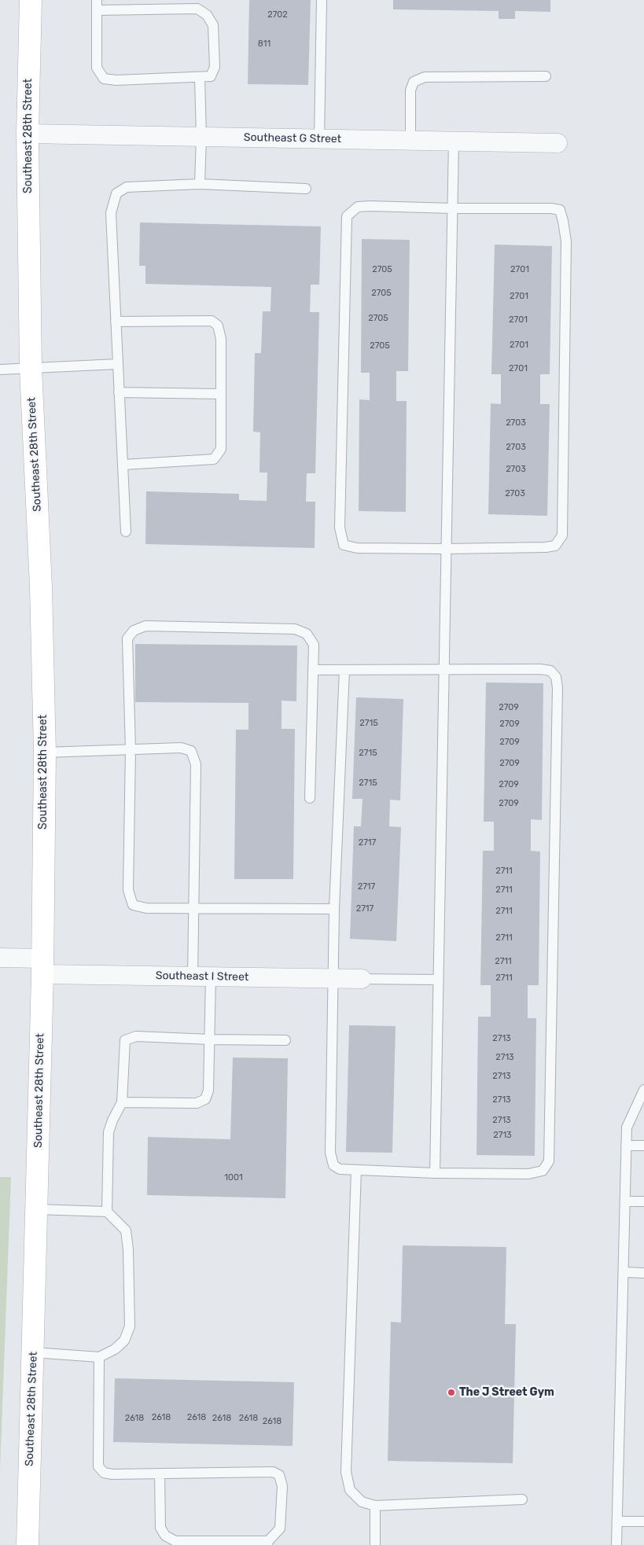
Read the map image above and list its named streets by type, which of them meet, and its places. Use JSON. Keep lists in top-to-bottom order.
{
  "streets": {
    "main road": ["Southeast 28th Street"],
    "street": ["Southeast G Street", "Southeast I Street"]
  },
  "crossings": [
    ["Southeast 28th Street", "Southeast G Street"],
    ["Southeast 28th Street", "Southeast I Street"]
  ],
  "places": ["The J Street Gym"],
  "house_numbers": [
    "2702",
    "811",
    "2705",
    "2701",
    "2705",
    "2701",
    "2705",
    "2701",
    "2701",
    "2705",
    "2701",
    "2703",
    "2703",
    "2703",
    "2703",
    "2709",
    "2715",
    "2709",
    "2709",
    "2715",
    "2709",
    "2715",
    "2709",
    "2709",
    "2717",
    "2711",
    "2717",
    "2711",
    "2717",
    "2711",
    "2711",
    "2711",
    "2711",
    "2713",
    "2713",
    "2713",
    "2713",
    "2713",
    "2713",
    "1001",
    "2618",
    "2618",
    "2618",
    "2618",
    "2618",
    "2618"
  ]
}
